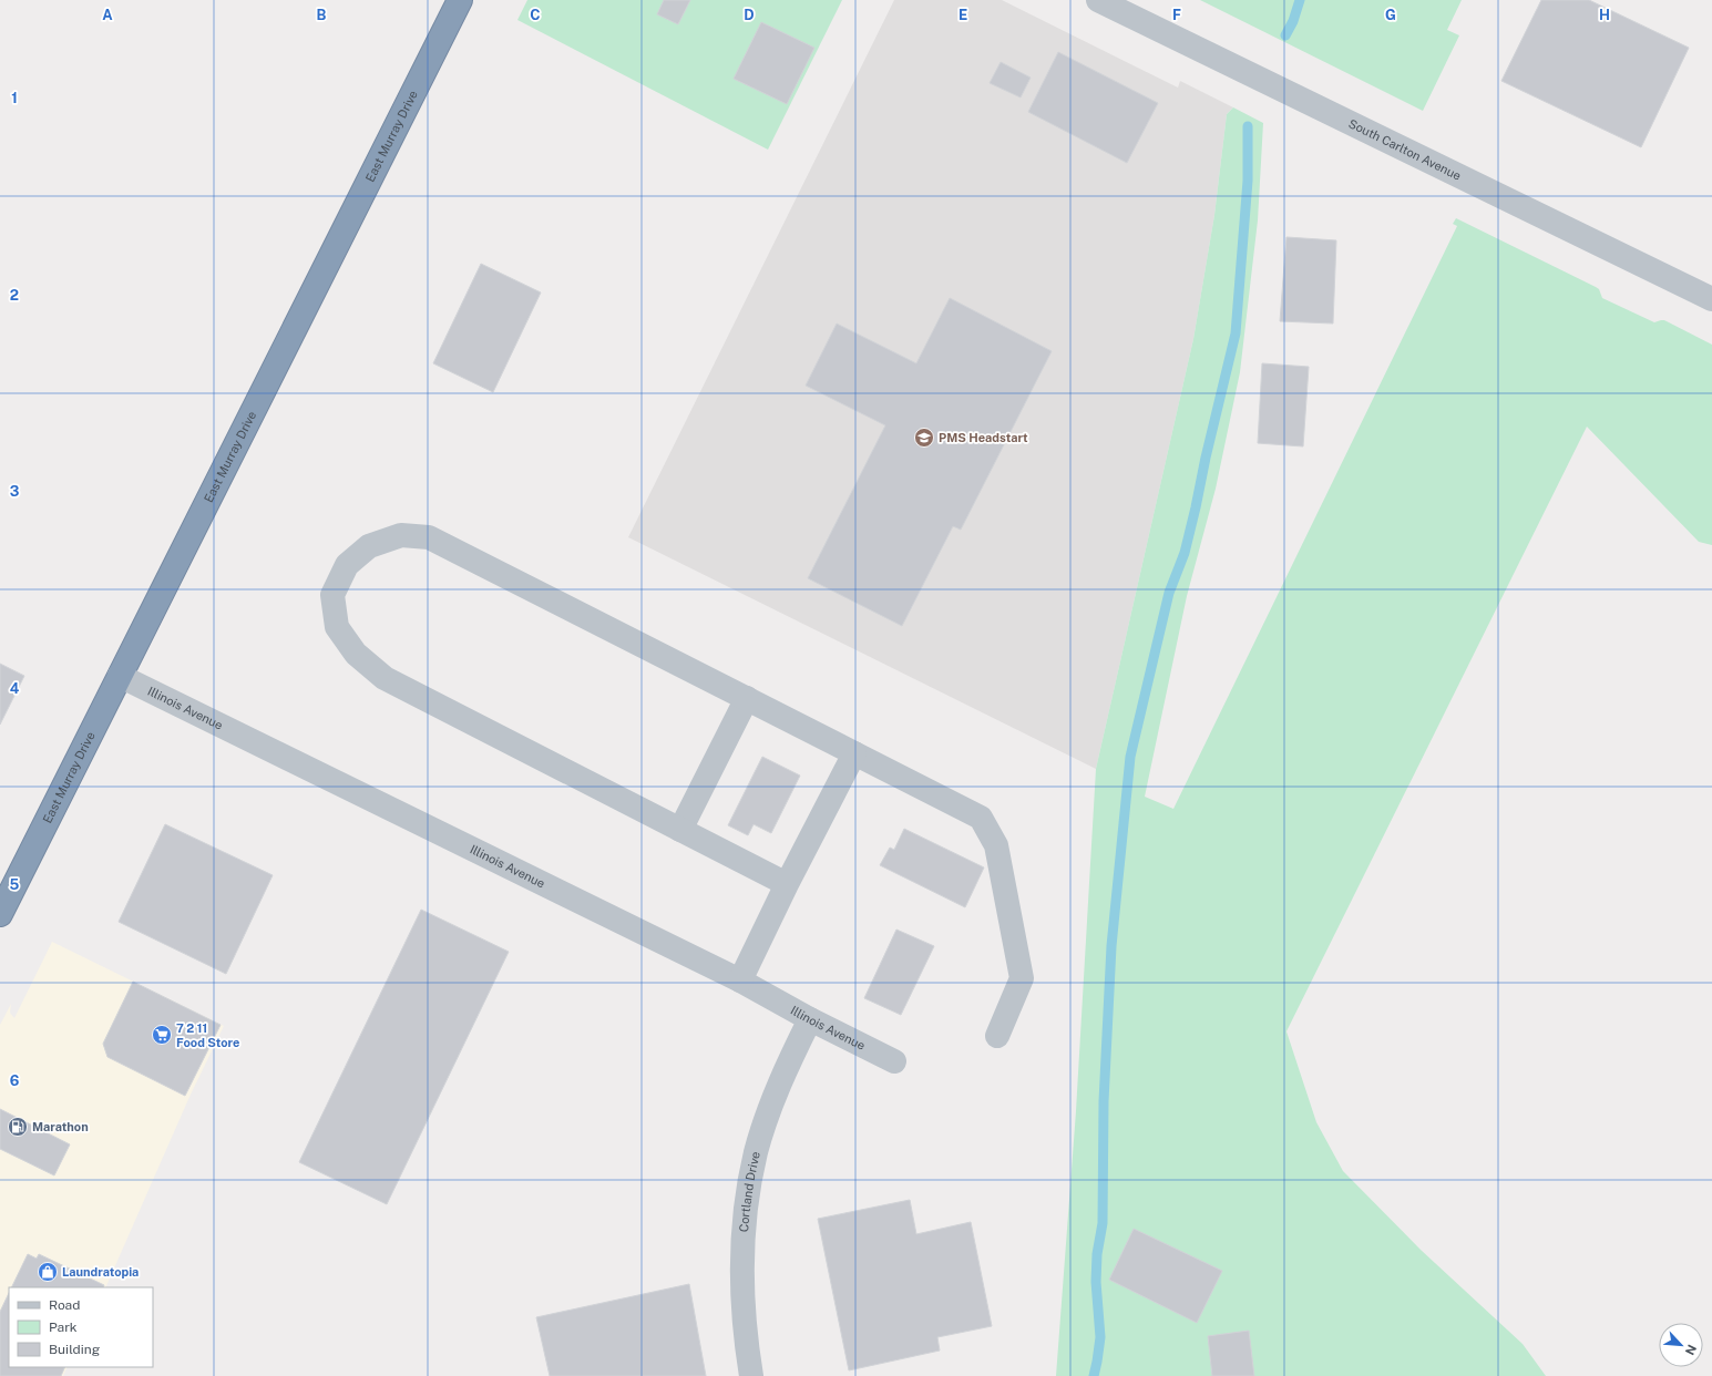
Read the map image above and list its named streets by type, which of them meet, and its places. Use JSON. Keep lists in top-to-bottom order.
{
  "streets": {
    "highway": ["East Murray Drive"],
    "street": ["South Carlton Avenue", "Illinois Avenue", "Cortland Drive"]
  },
  "crossings": [
    ["East Murray Drive", "Illinois Avenue"],
    ["Illinois Avenue", "Cortland Drive"]
  ],
  "places": {
    "school or university": ["PMS Headstart"],
    "supermarket": ["7 2 11 Food Store"],
    "fuel station": ["Marathon"],
    "shop": ["Laundratopia"]
  },
  "legend": ["Road", "Park", "Building"],
  "north": "bottom right",
  "grid": {
    "columns": [
      "A",
      "B",
      "C",
      "D",
      "E",
      "F",
      "G",
      "H"
    ],
    "rows": [
      "1",
      "2",
      "3",
      "4",
      "5",
      "6"
    ]
  }
}
